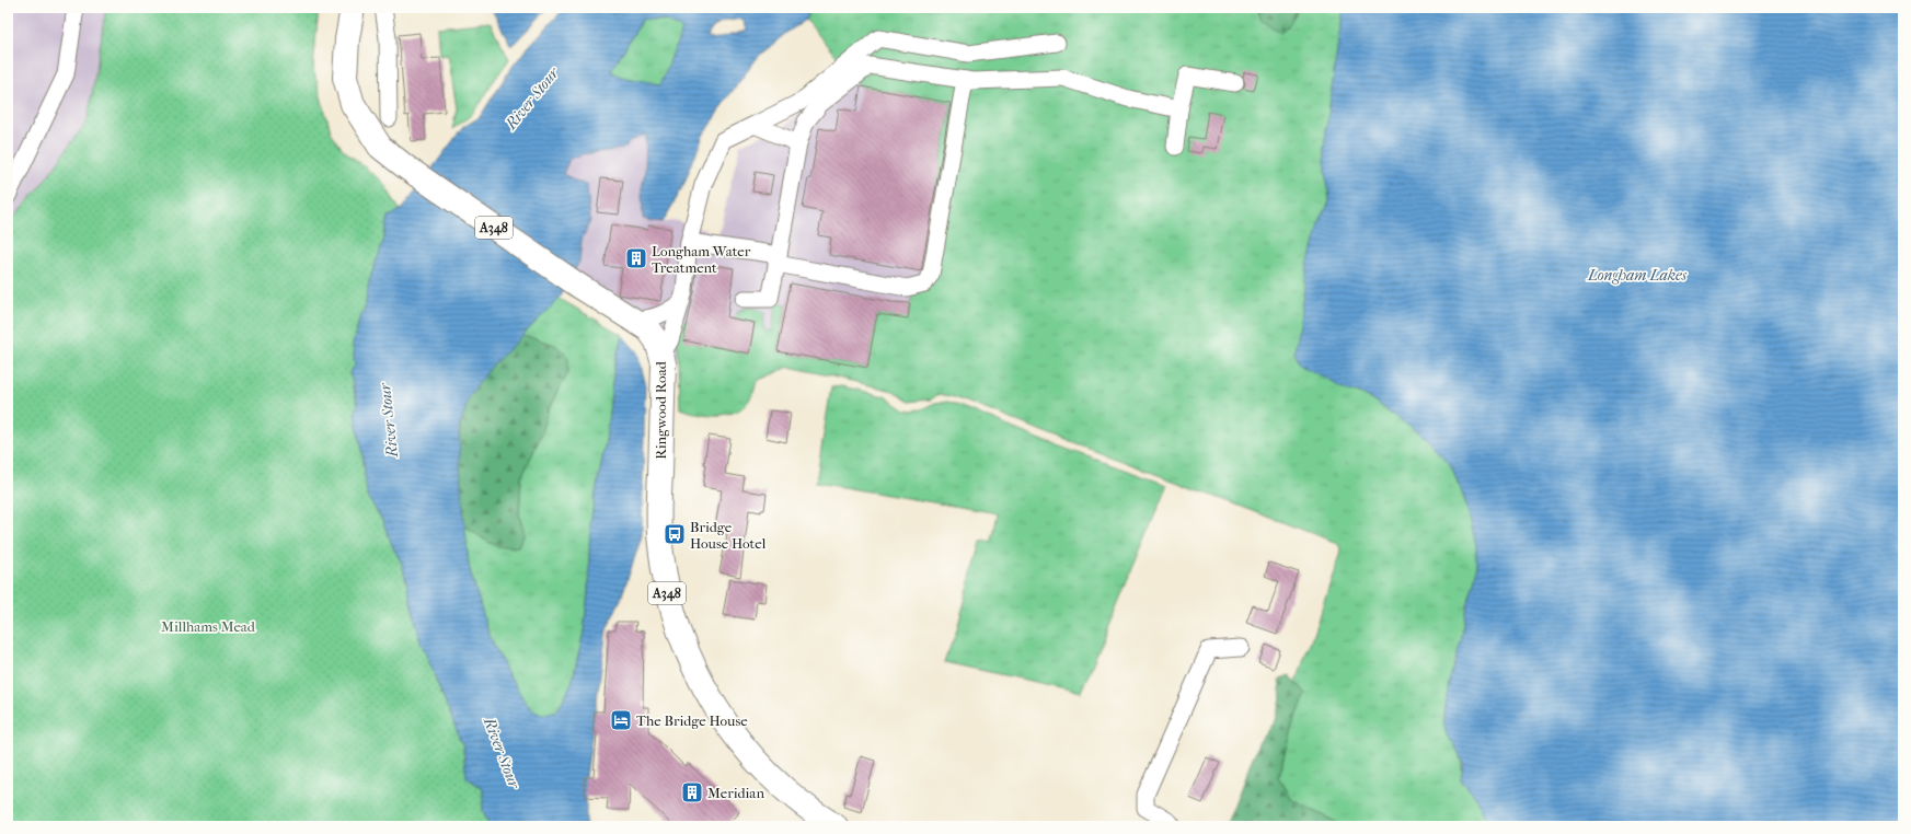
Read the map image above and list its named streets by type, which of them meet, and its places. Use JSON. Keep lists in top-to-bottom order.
{
  "streets": {
    "highway": ["A348", "Ringwood Road"]
  },
  "water": ["River Stour", "Longham Lakes"],
  "parks": ["Millhams Mead"],
  "places": {
    "building": ["Longham Water Treatment", "Meridian"],
    "bus stop": ["Bridge House Hotel"],
    "hotel": ["The Bridge House"]
  }
}
